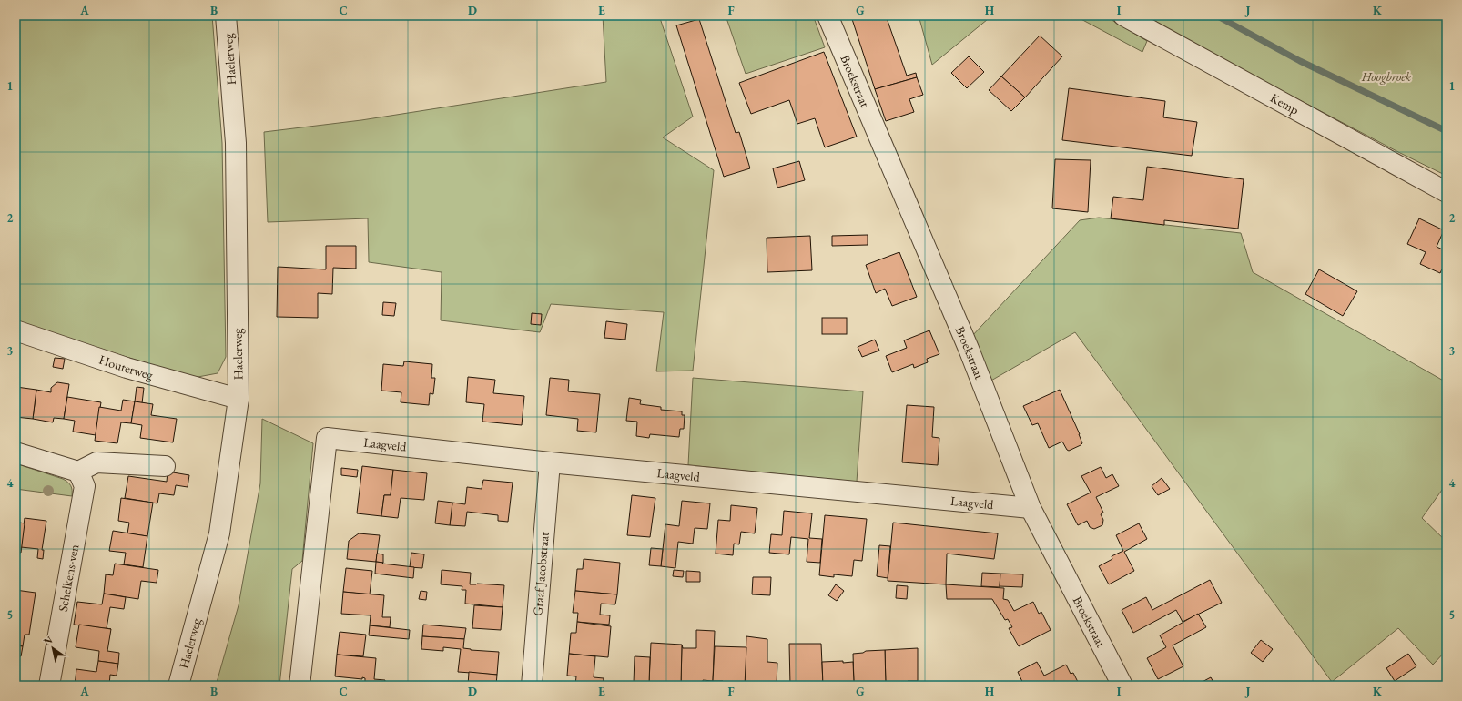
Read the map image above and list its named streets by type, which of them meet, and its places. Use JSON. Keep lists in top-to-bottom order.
{
  "streets": {
    "street": [
      "Haelerweg",
      "Broekstraat",
      "Kemp",
      "Houterweg",
      "Laagveld",
      "Graaf Jacobstraat",
      "Schelkens-ven"
    ]
  },
  "crossings": [
    ["Haelerweg", "Houterweg"],
    ["Broekstraat", "Laagveld"],
    ["Laagveld", "Graaf Jacobstraat"]
  ],
  "parks": ["Hoogbroek"],
  "north": "top left",
  "grid": {
    "columns": [
      "A",
      "B",
      "C",
      "D",
      "E",
      "F",
      "G",
      "H",
      "I",
      "J",
      "K"
    ],
    "rows": [
      "1",
      "2",
      "3",
      "4",
      "5"
    ]
  }
}
